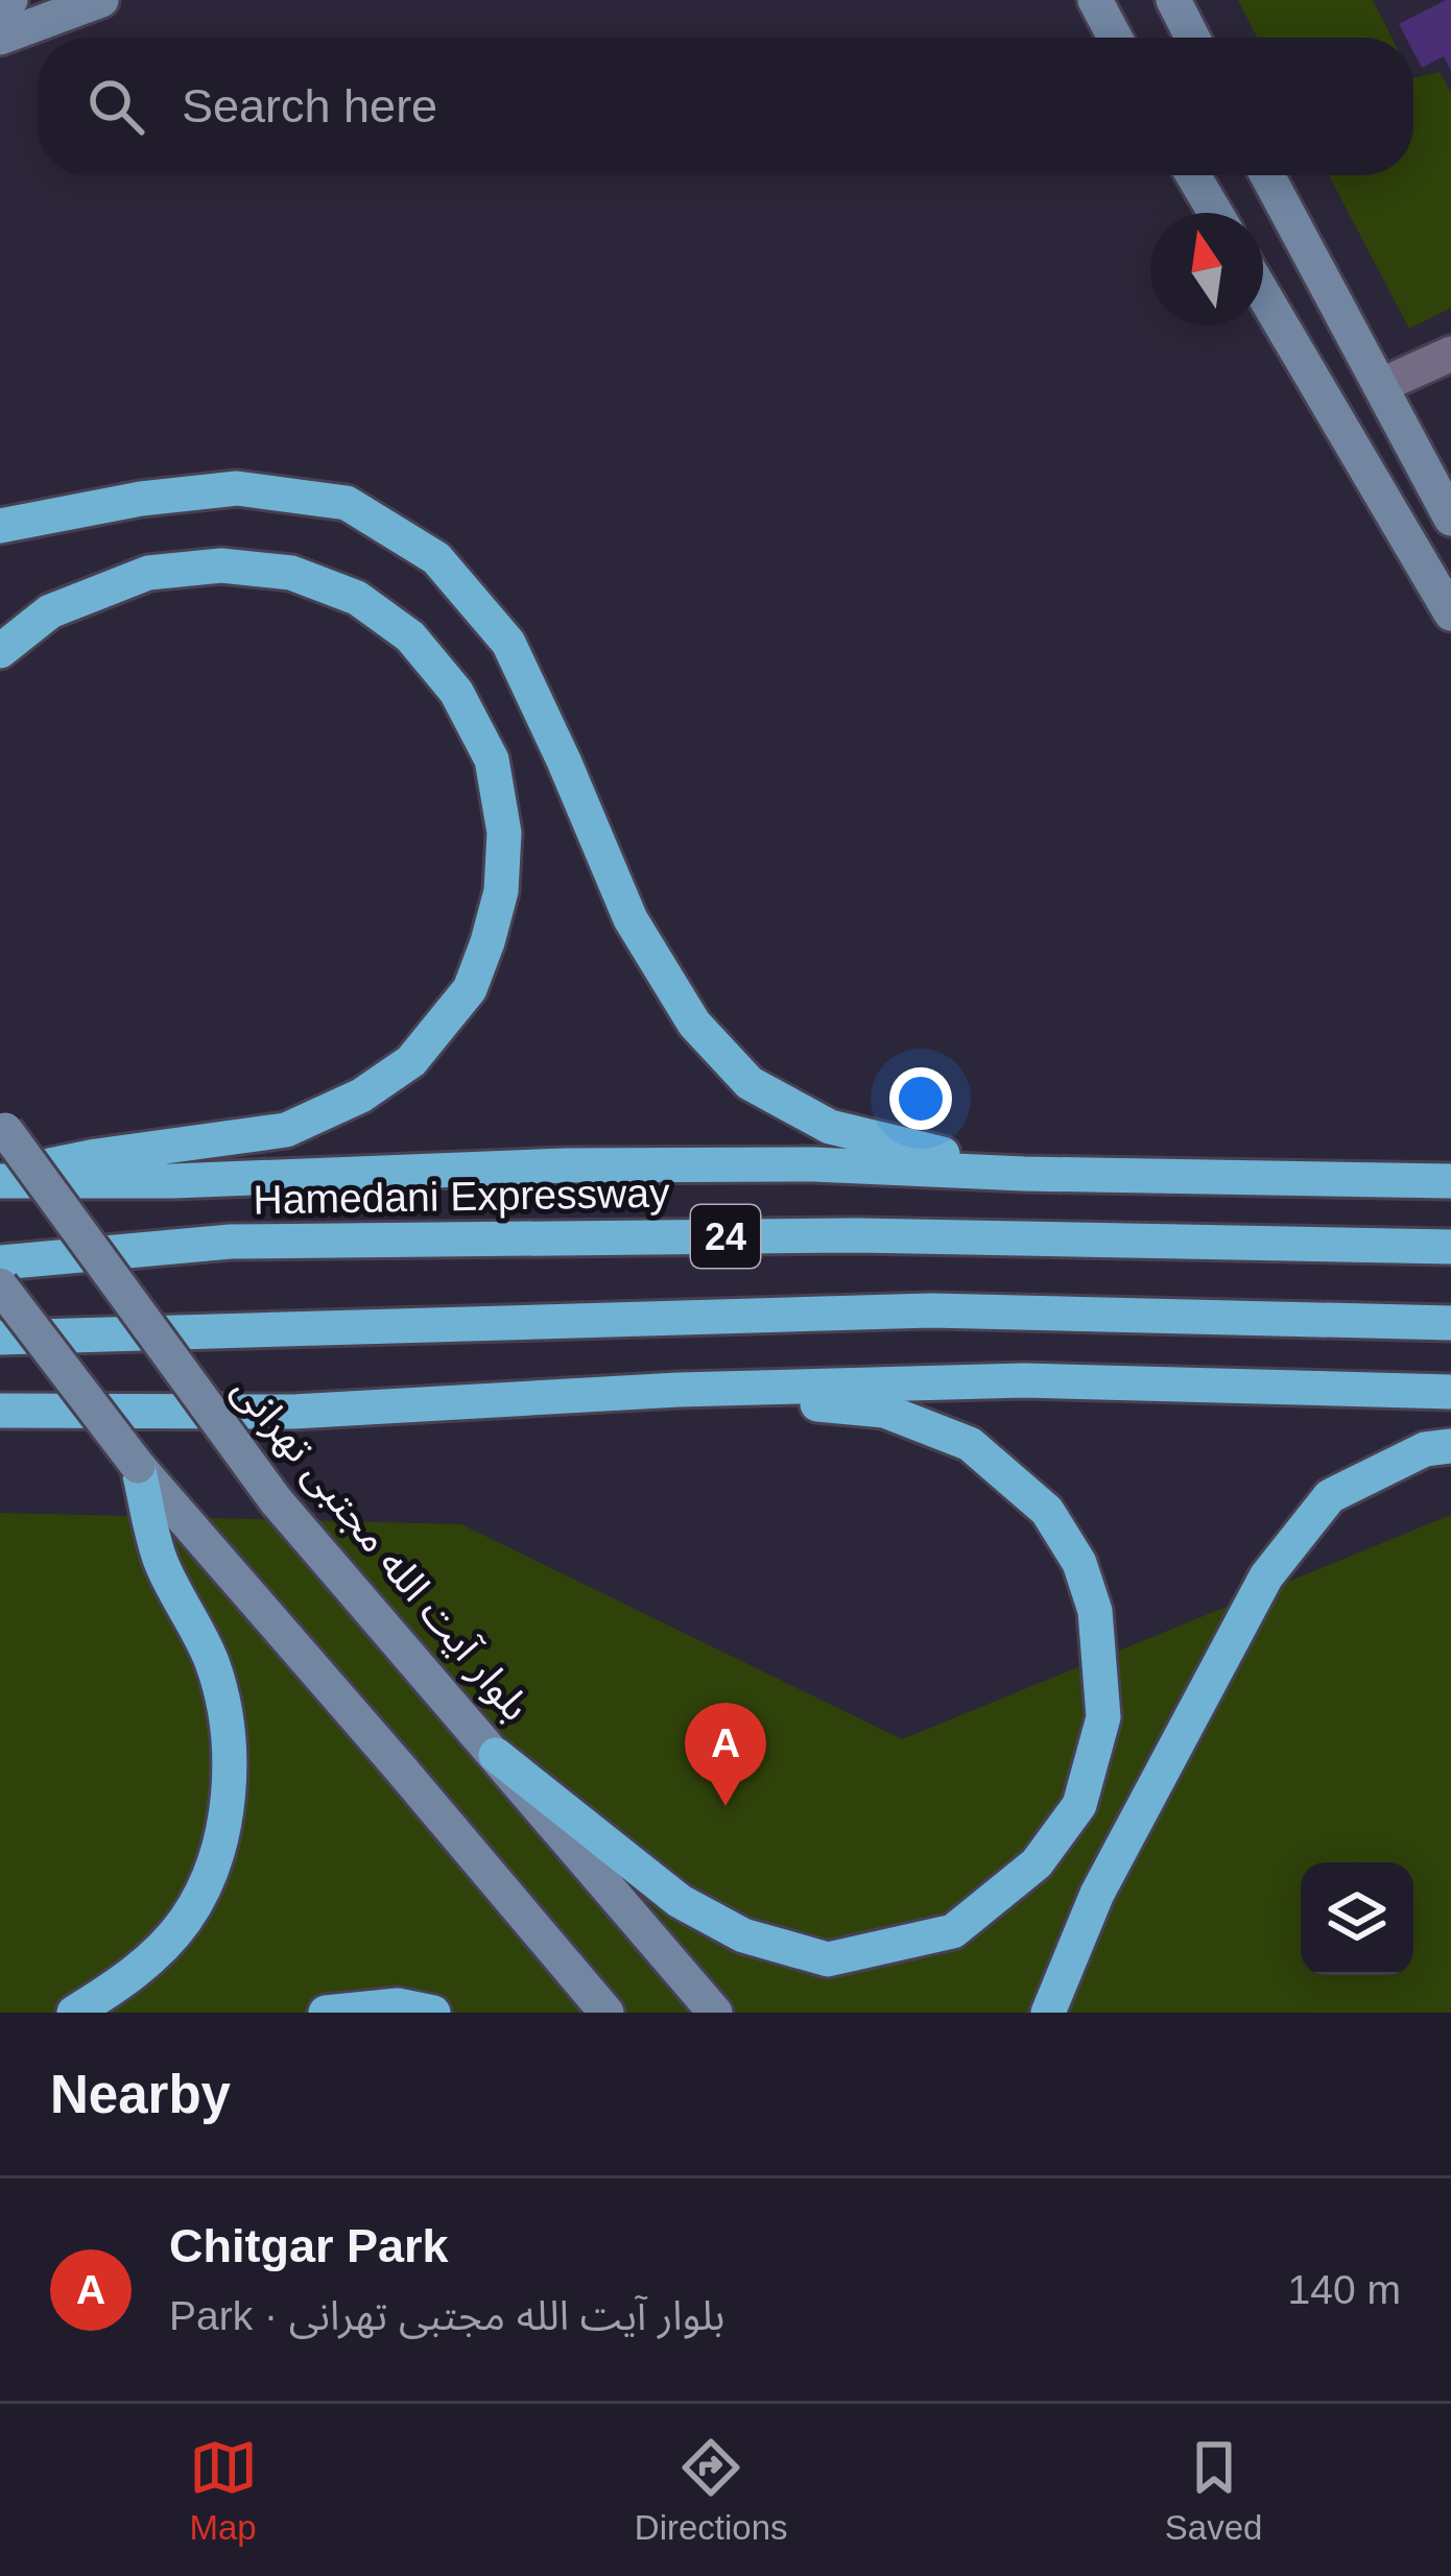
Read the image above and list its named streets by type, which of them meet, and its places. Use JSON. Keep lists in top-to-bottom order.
{
  "streets": {
    "highway": ["Hamedani Expressway", "24"],
    "main road": ["بلوار آیت الله مجتبی تهرانی"]
  },
  "north": "top",
  "page": {
    "search": "Search here",
    "pins": "A",
    "heading": "Nearby",
    "list": [
      {
        "mark": "A",
        "name": "Chitgar Park",
        "note": "Park · بلوار آیت الله مجتبی تهرانی",
        "value": "140 m"
      }
    ],
    "nav": ["Map", "Directions", "Saved"]
  }
}
